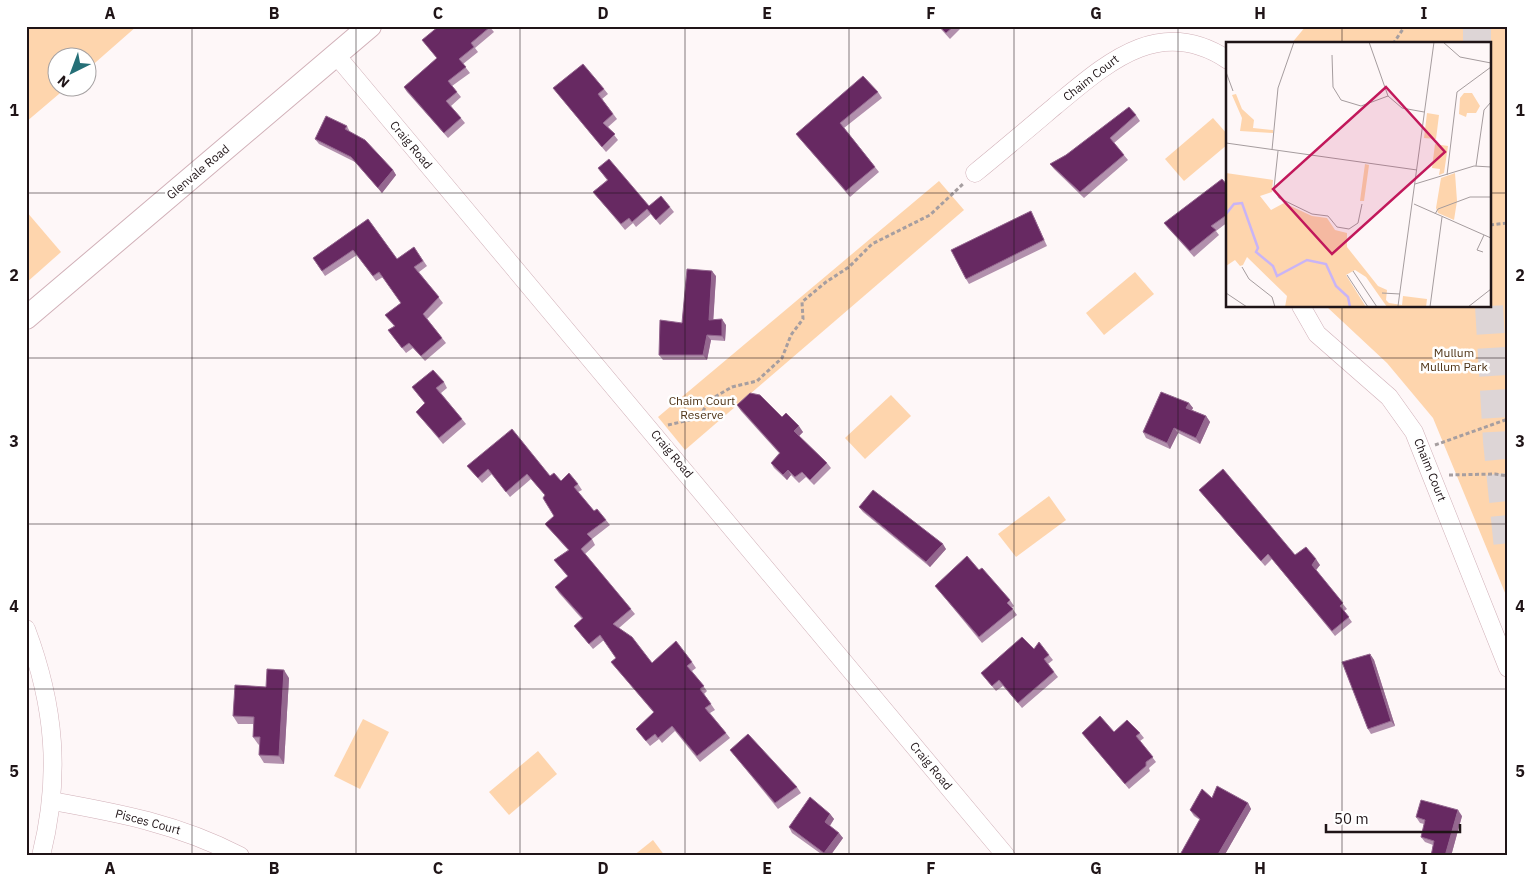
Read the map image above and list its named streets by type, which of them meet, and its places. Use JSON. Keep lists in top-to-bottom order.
{
  "streets": {
    "street": [
      "Chaim Court",
      "Craig Road",
      "Glenvale Road",
      "Pisces Court"
    ]
  },
  "crossings": [
    ["Craig Road", "Glenvale Road"]
  ],
  "parks": ["Mullum Mullum Park", "Chaim Court Reserve"],
  "scale_bar": "50 m",
  "north": "bottom left",
  "grid": {
    "columns": [
      "A",
      "B",
      "C",
      "D",
      "E",
      "F",
      "G",
      "H",
      "I"
    ],
    "rows": [
      "1",
      "2",
      "3",
      "4",
      "5"
    ]
  }
}
